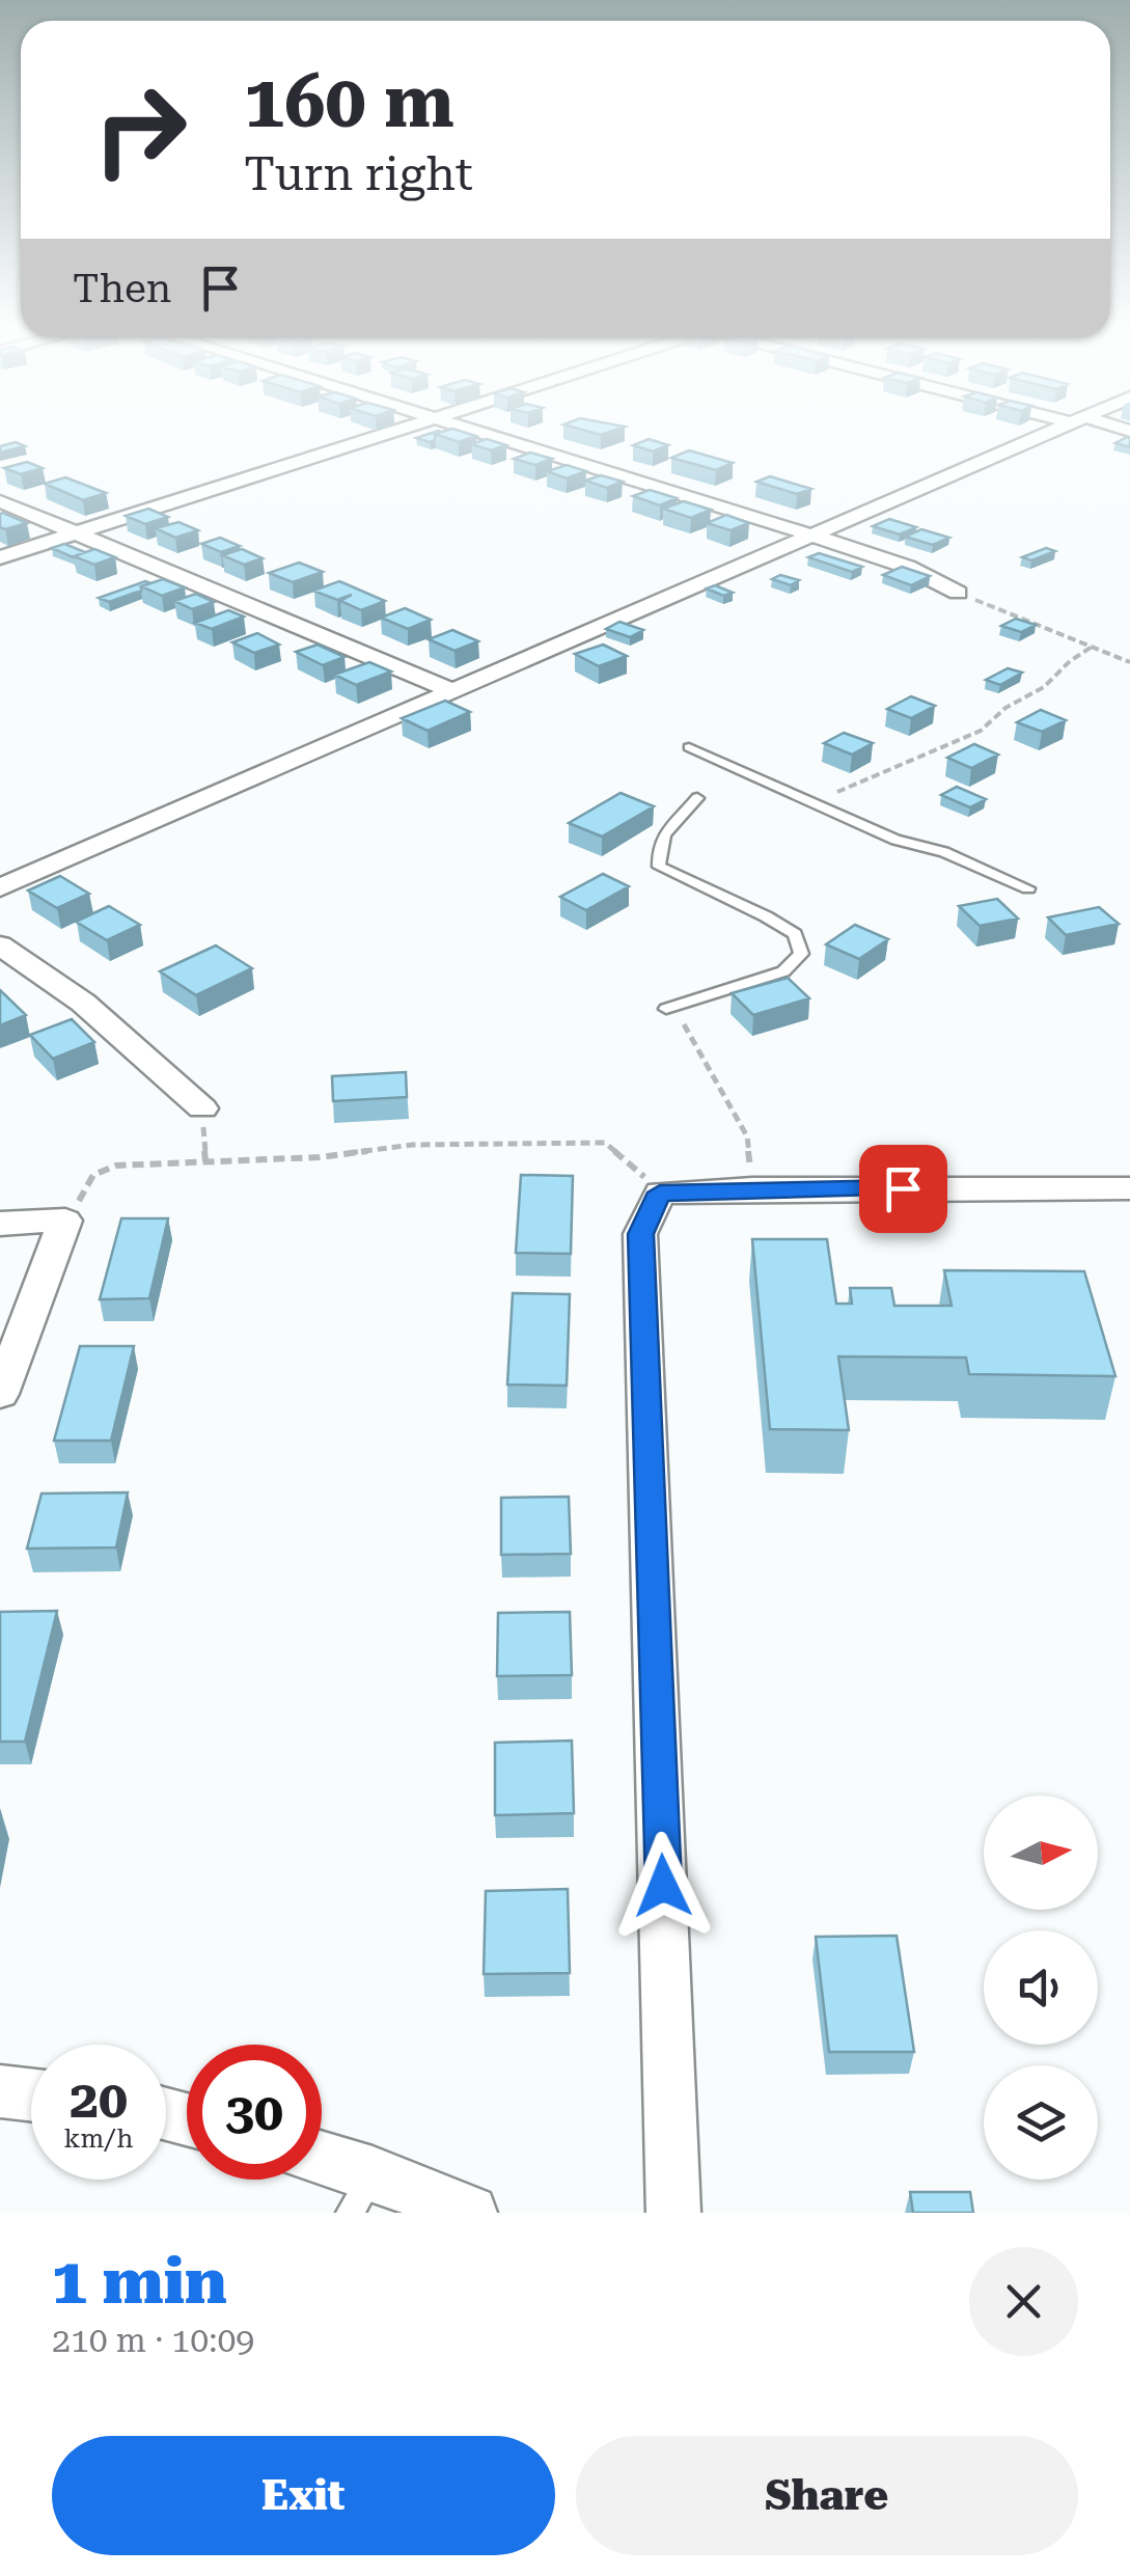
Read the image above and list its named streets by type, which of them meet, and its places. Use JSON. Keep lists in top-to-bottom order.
{
  "north": "right",
  "page": {
    "turn": ["160 m", "Turn right"],
    "then": "Then",
    "speed": "20 km/h",
    "limit": "30",
    "heading": ["1 min", "210 m · 10:09"],
    "buttons": ["Exit", "Share"]
  }
}
